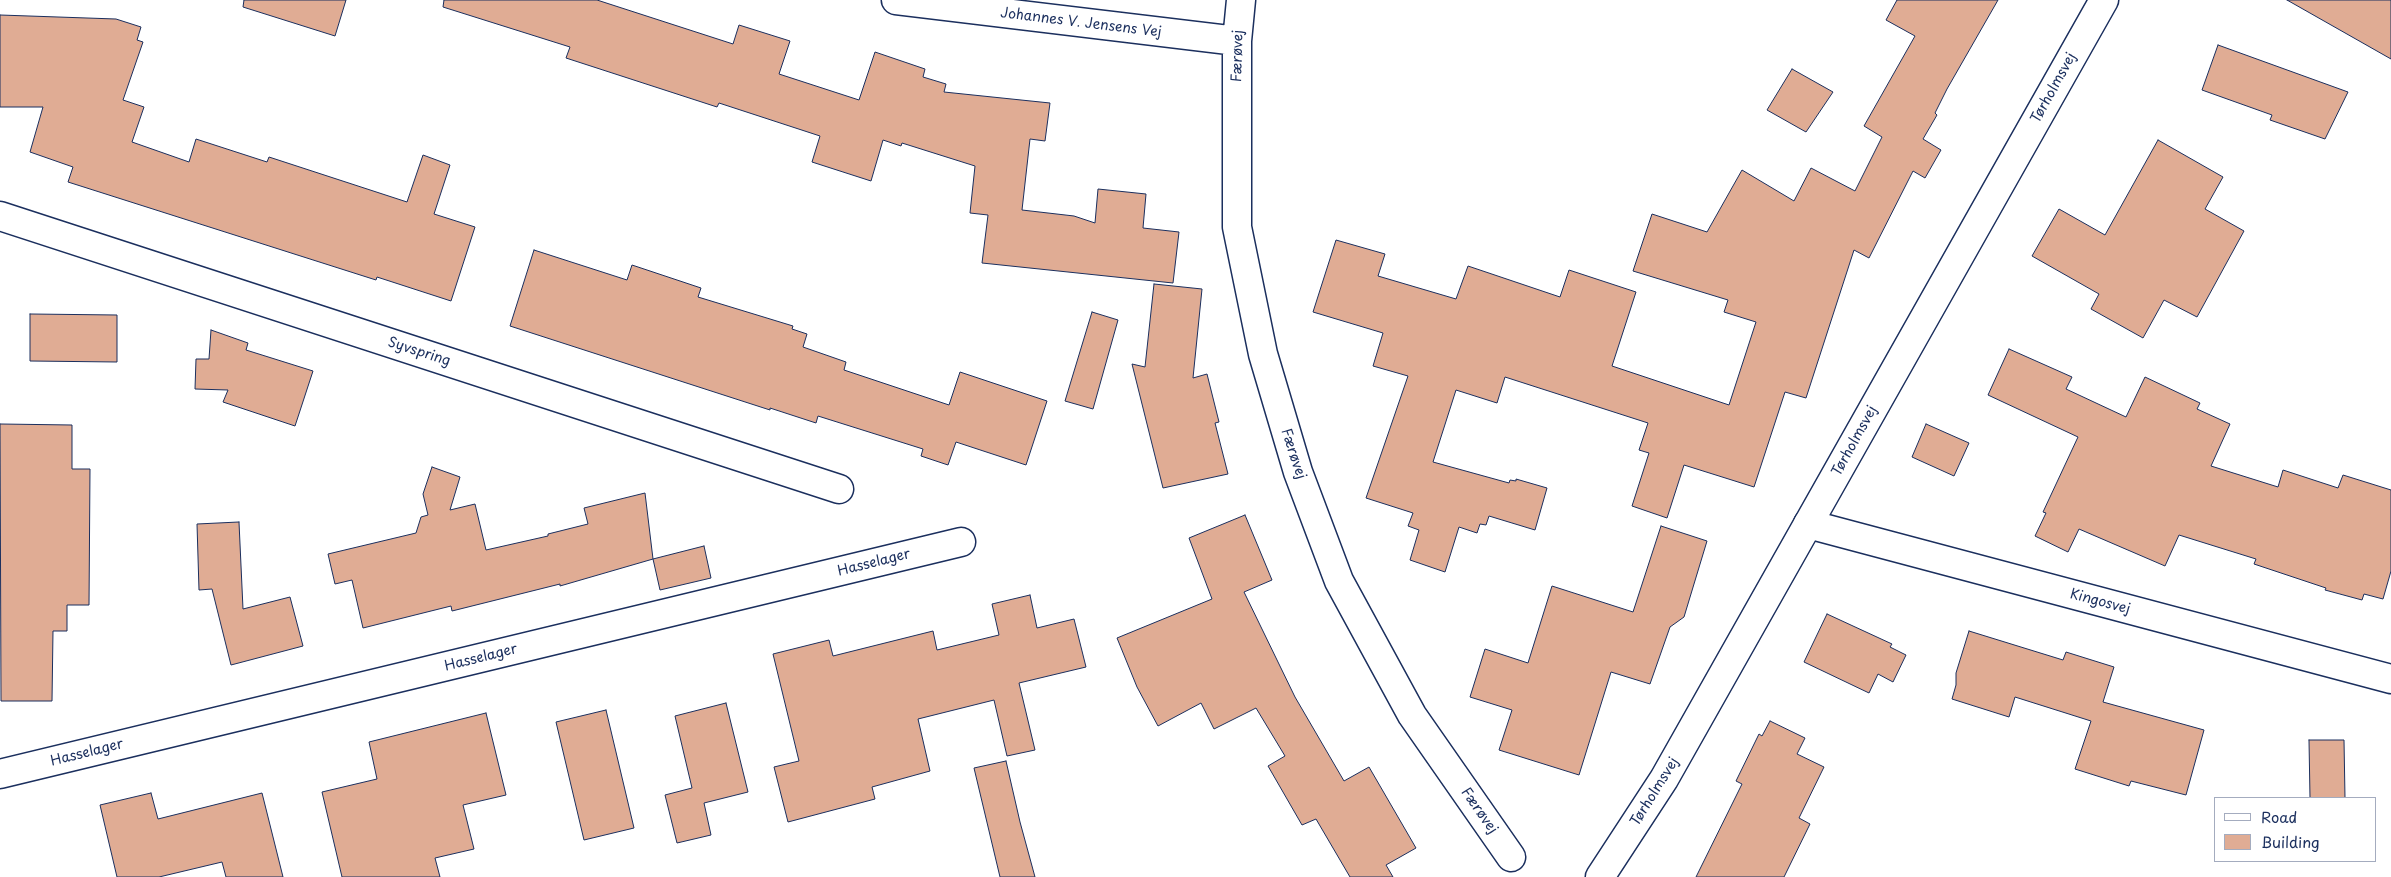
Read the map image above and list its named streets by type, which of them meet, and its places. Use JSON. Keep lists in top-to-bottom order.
{
  "streets": {
    "street": [
      "Johannes V. Jensens Vej",
      "Færøvej",
      "Tørholmsvej",
      "Syvspring",
      "Hasselager",
      "Kingosvej"
    ]
  },
  "crossings": [
    ["Johannes V. Jensens Vej", "Færøvej"],
    ["Tørholmsvej", "Kingosvej"]
  ],
  "legend": ["Road", "Building"]
}
